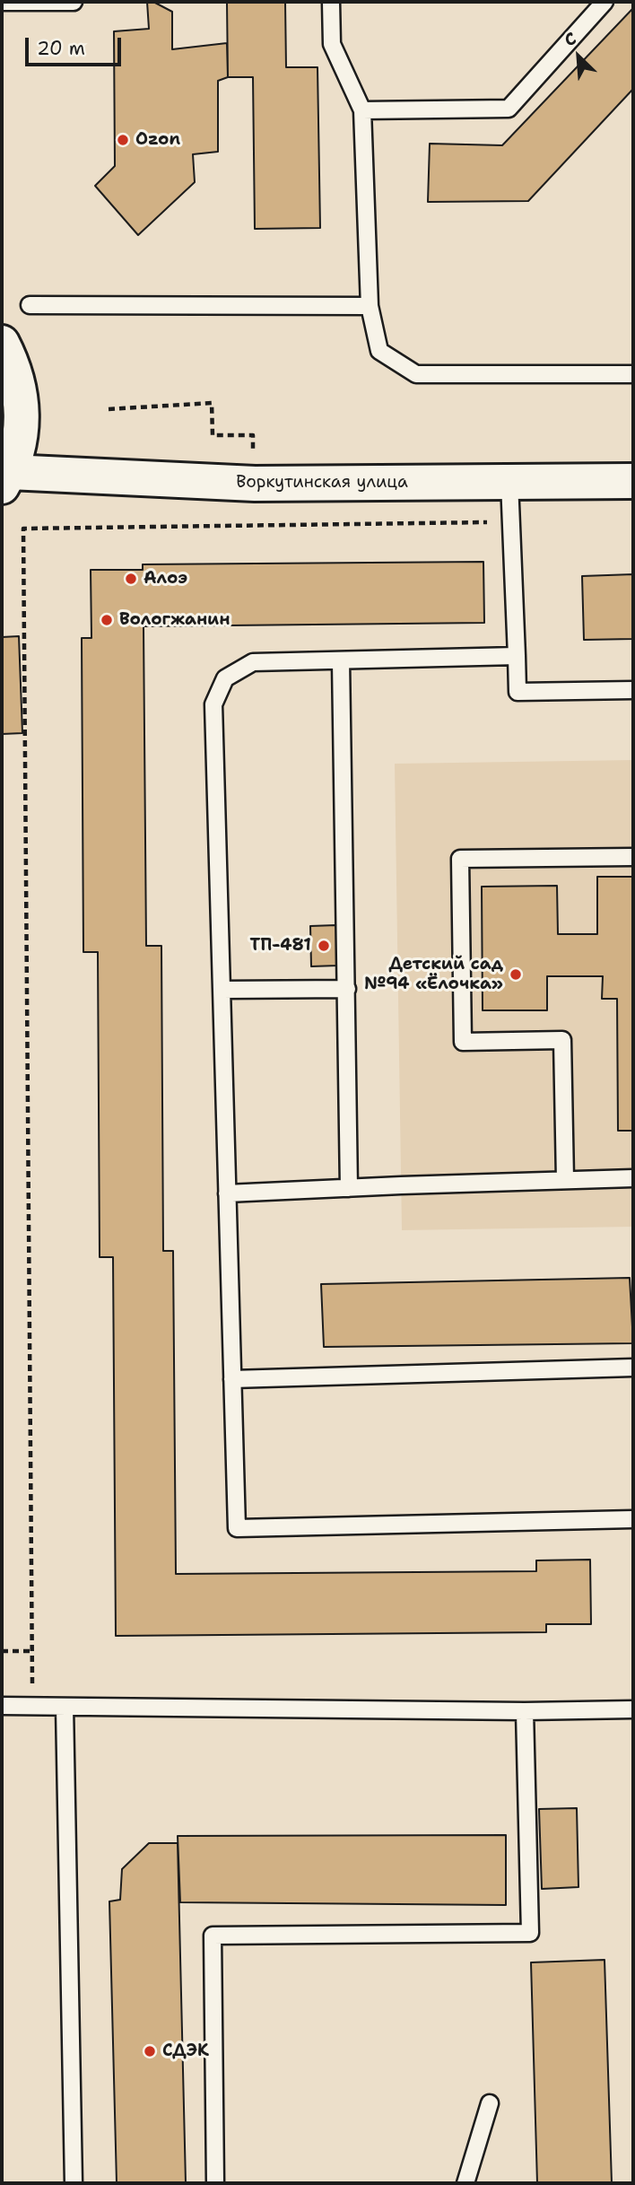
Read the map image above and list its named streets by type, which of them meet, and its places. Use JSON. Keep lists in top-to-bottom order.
{
  "streets": {
    "street": ["Воркутинская улица"]
  },
  "places": [
    "Ozon",
    "Алоэ",
    "Вологжанин",
    "ТП-481",
    "Детский сад №94 «Ёлочка»",
    "СДЭК"
  ],
  "scale_bar": "20 m",
  "north": "top left"
}
